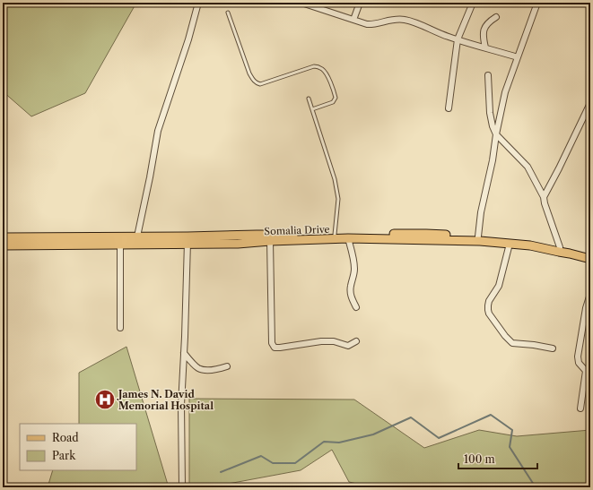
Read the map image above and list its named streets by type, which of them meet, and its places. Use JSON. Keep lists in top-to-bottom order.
{
  "streets": {
    "main road": ["Somalia Drive"]
  },
  "places": {
    "hospital": ["James N. David Memorial Hospital"]
  },
  "legend": ["Road", "Park"],
  "scale_bar": "100 m"
}
